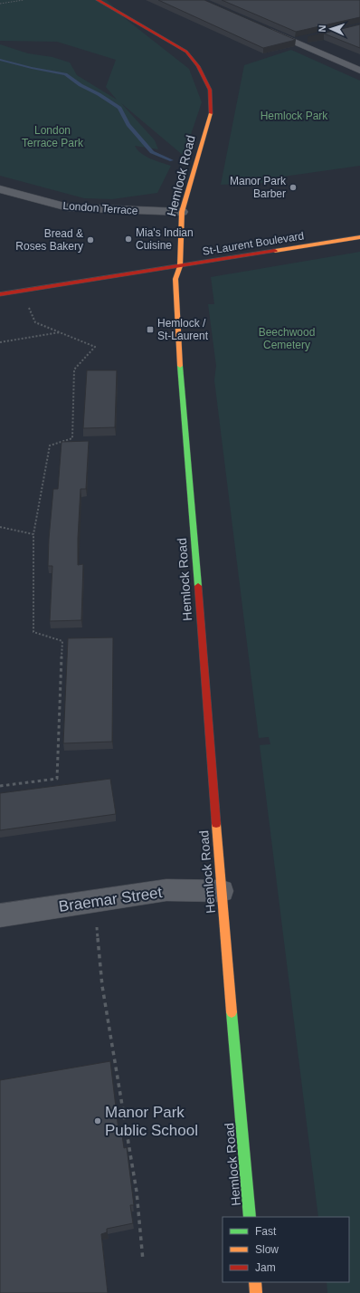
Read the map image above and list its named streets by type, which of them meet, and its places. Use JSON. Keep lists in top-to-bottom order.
{
  "streets": {
    "street": [
      "Hemlock Road",
      "London Terrace",
      "St-Laurent Boulevard",
      "Braemar Street"
    ]
  },
  "crossings": [
    ["Hemlock Road", "London Terrace"],
    ["Hemlock Road", "St-Laurent Boulevard"],
    ["Hemlock Road", "Braemar Street"]
  ],
  "parks": ["Hemlock Park", "London Terrace Park", "Beechwood Cemetery"],
  "places": {
    "other": [
      "Manor Park Barber",
      "Mia's Indian Cuisine",
      "Bread & Roses Bakery",
      "Manor Park Public School"
    ],
    "transit": ["Hemlock / St-Laurent"]
  },
  "legend": ["Fast", "Slow", "Jam"],
  "north": "left"
}
